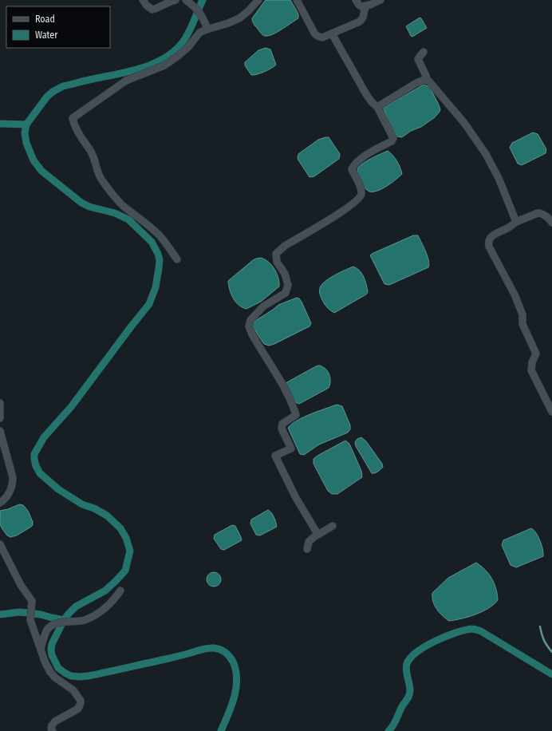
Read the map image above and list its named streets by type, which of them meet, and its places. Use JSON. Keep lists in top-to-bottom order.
{
  "legend": ["Road", "Water"]
}
